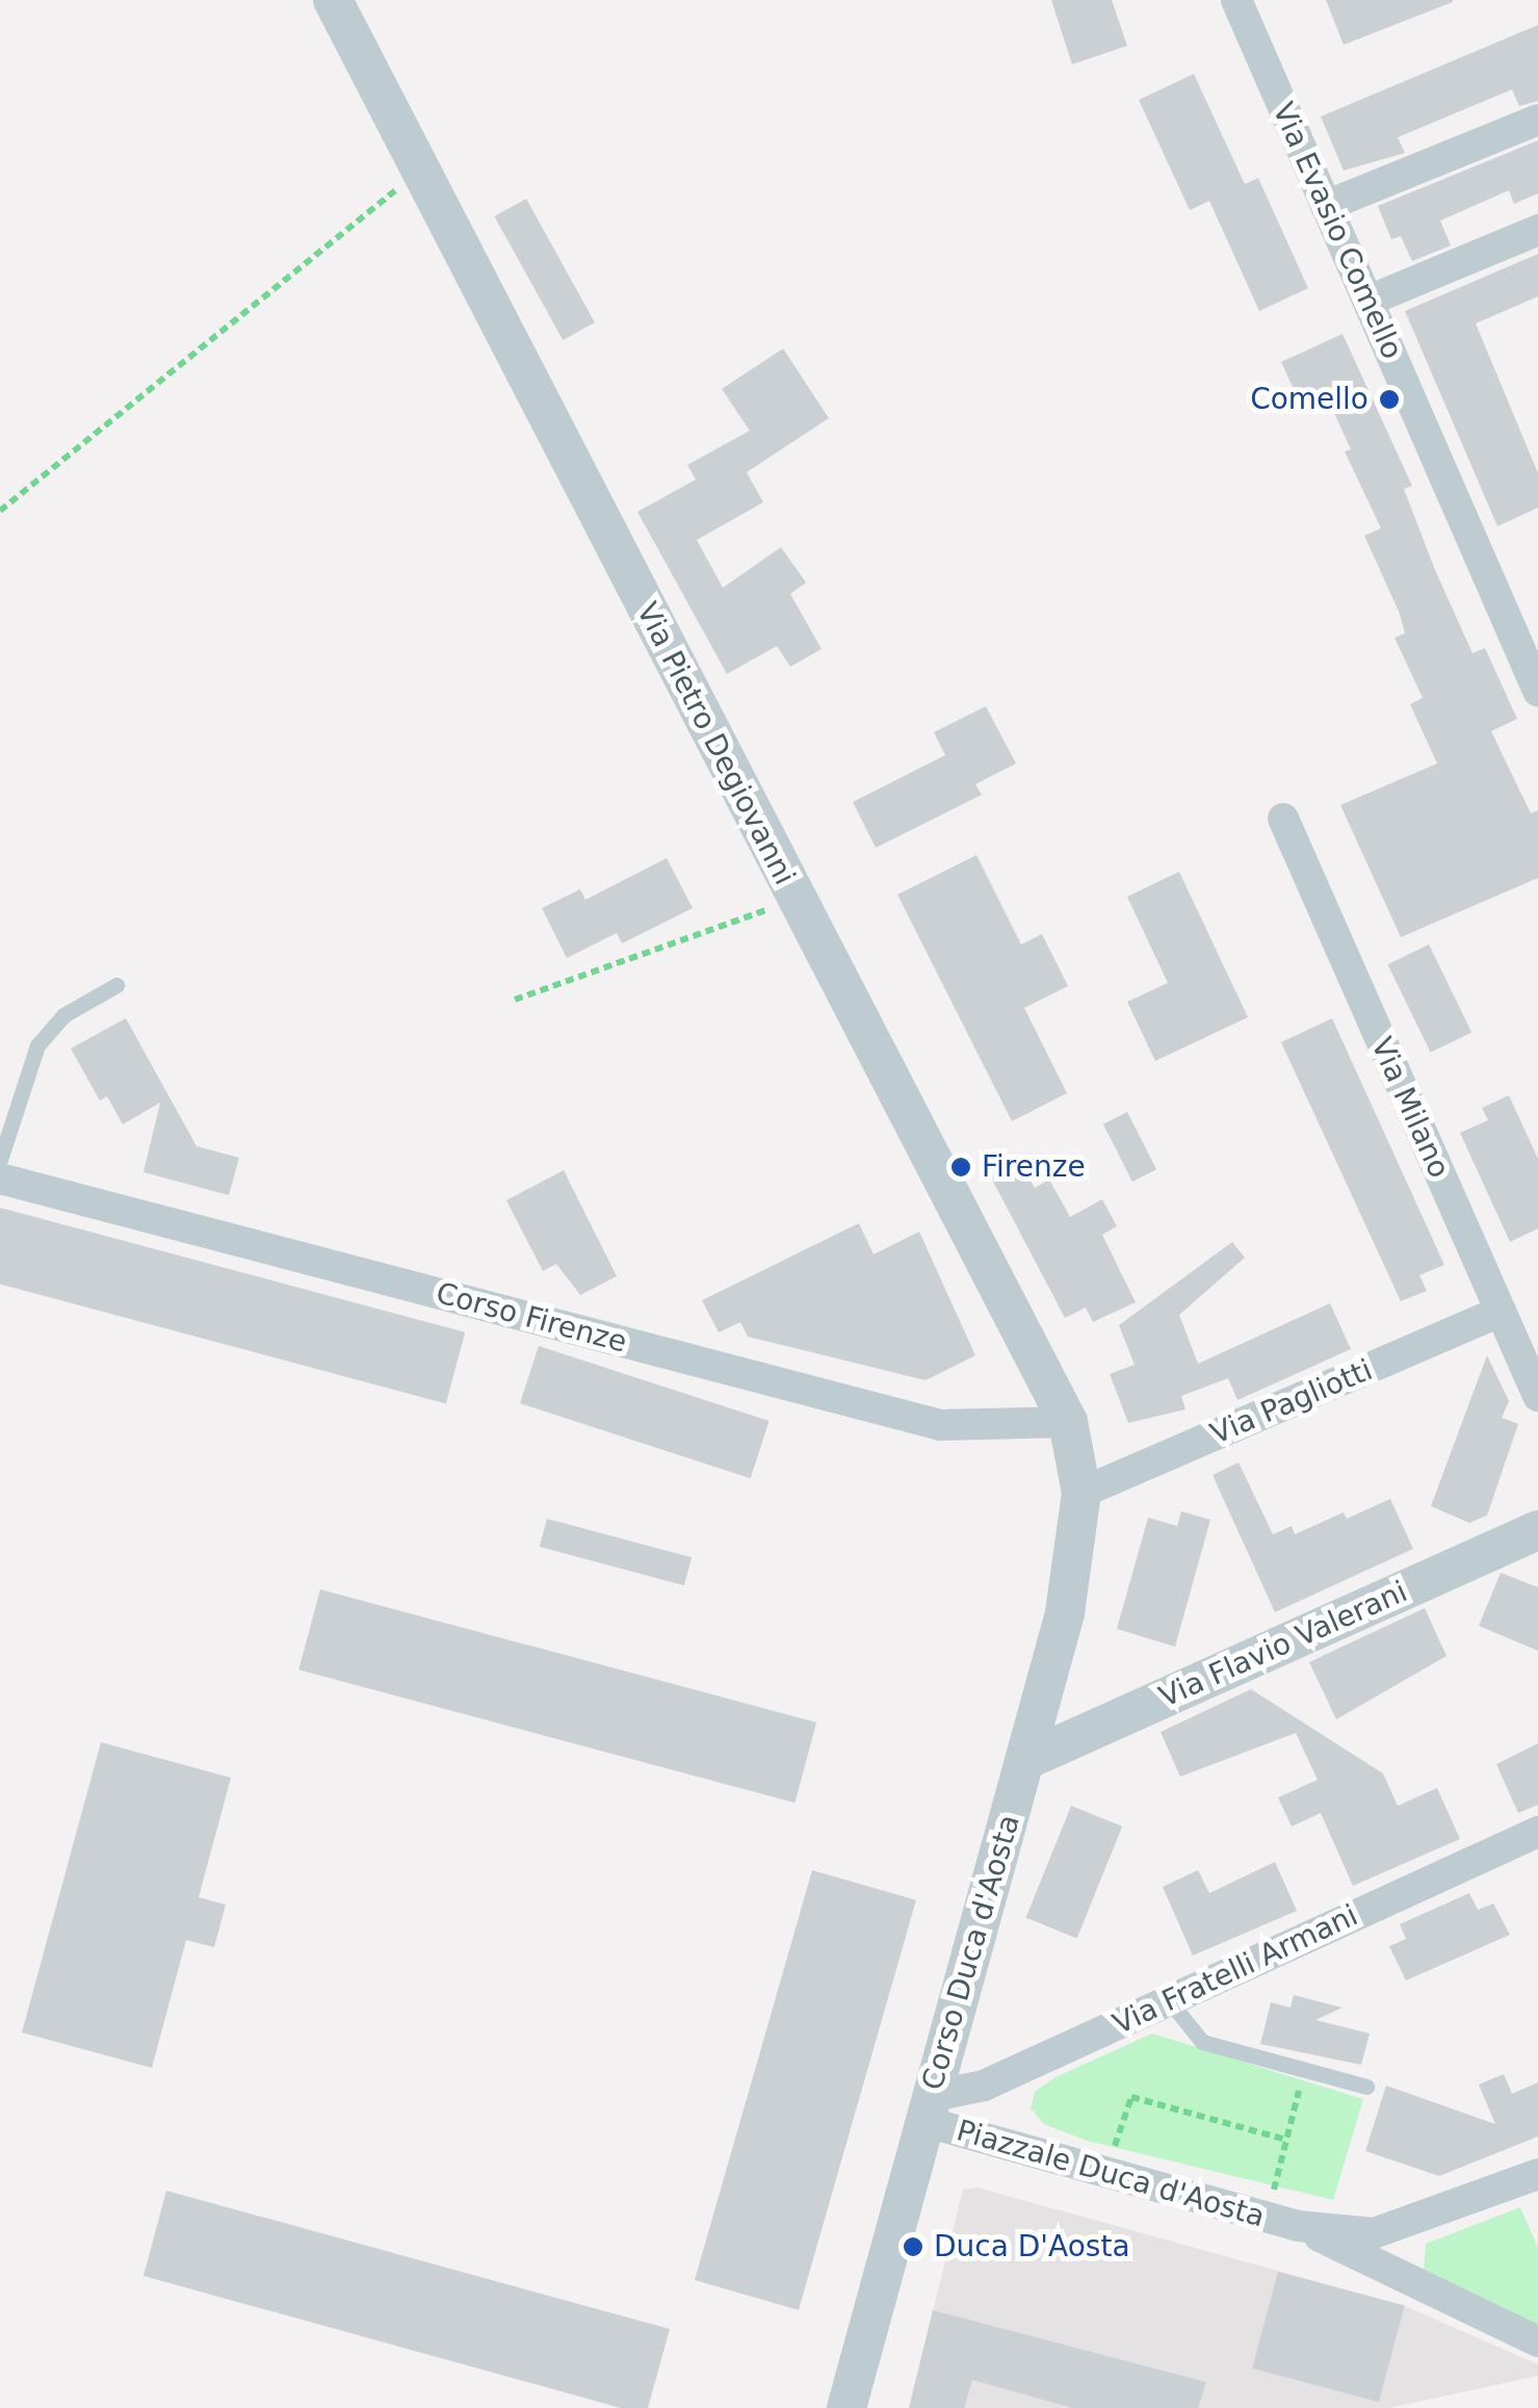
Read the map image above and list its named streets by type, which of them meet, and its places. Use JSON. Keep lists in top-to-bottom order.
{
  "streets": {
    "street": [
      "Via Evasio Comello",
      "Via Pietro Degiovanni",
      "Via Milano",
      "Corso Firenze",
      "Via Pagliotti",
      "Via Flavio Valerani",
      "Corso Duca d'Aosta",
      "Via Fratelli Armani",
      "Piazzale Duca d'Aosta"
    ]
  },
  "crossings": [
    ["Via Pietro Degiovanni", "Corso Firenze"],
    ["Via Pietro Degiovanni", "Via Pagliotti"],
    ["Via Pietro Degiovanni", "Corso Duca d'Aosta"],
    ["Via Milano", "Via Pagliotti"],
    ["Via Pagliotti", "Corso Duca d'Aosta"],
    ["Via Flavio Valerani", "Corso Duca d'Aosta"],
    ["Corso Duca d'Aosta", "Via Fratelli Armani"],
    ["Corso Duca d'Aosta", "Piazzale Duca d'Aosta"],
    ["Via Fratelli Armani", "Piazzale Duca d'Aosta"]
  ],
  "places": ["Comello", "Firenze", "Duca D'Aosta"]
}
